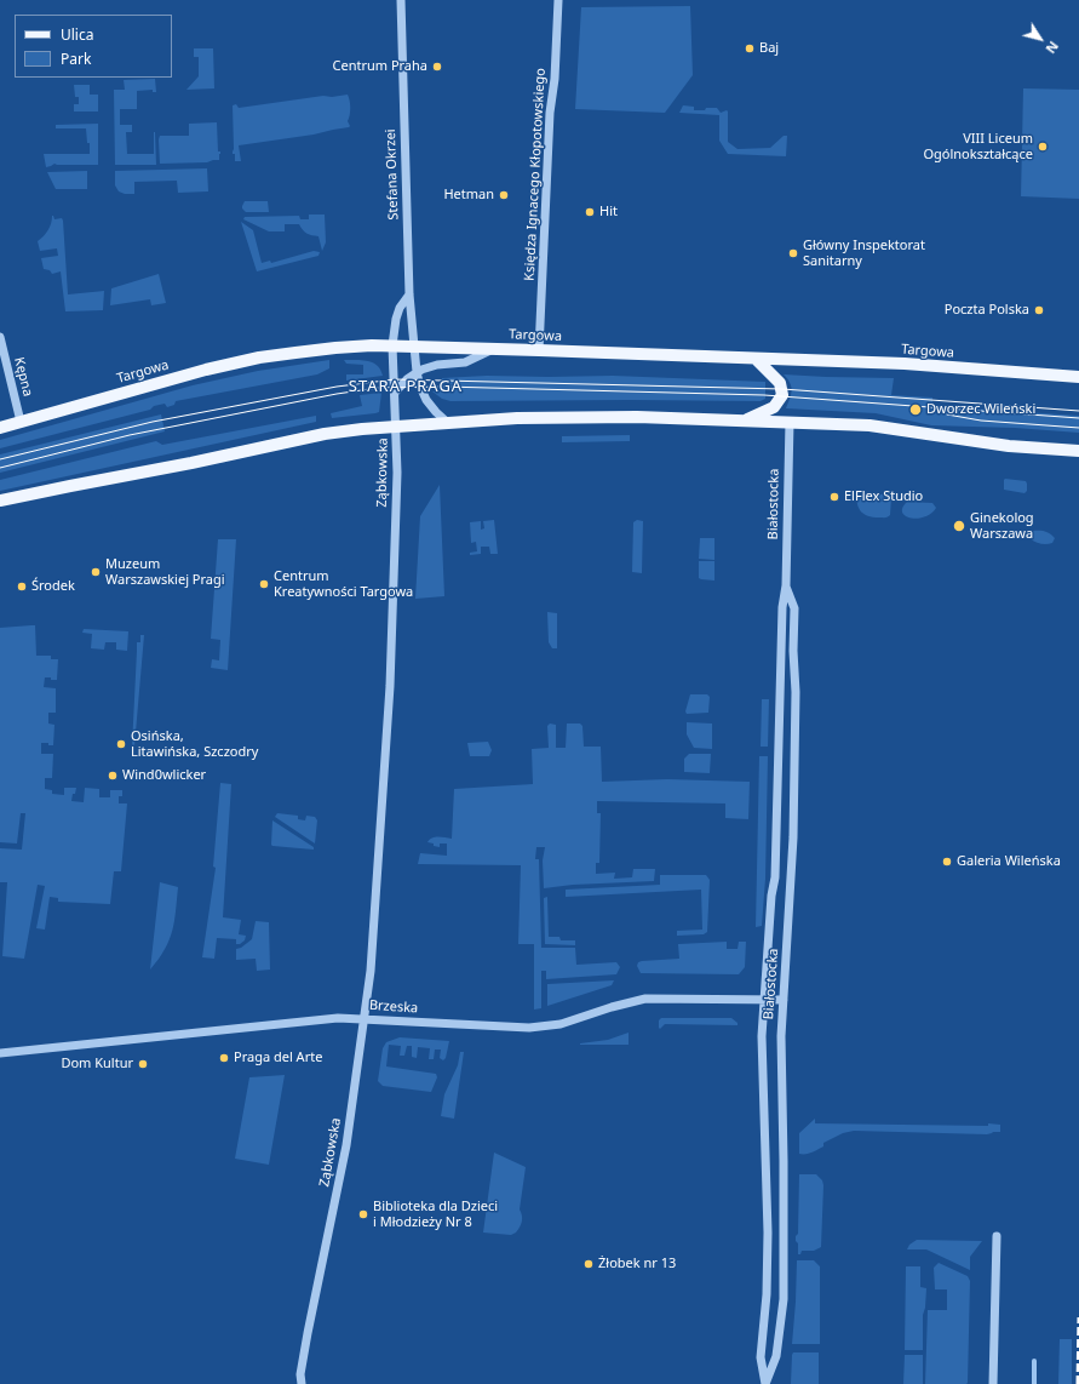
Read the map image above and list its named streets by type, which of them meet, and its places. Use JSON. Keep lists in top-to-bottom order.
{
  "streets": {
    "main road": ["Targowa"],
    "street": [
      "Stefana Okrzei",
      "Księdza Ignacego Kłopotowskiego",
      "Kępna",
      "Ząbkowska",
      "Białostocka",
      "Brzeska"
    ]
  },
  "crossings": [
    ["Stefana Okrzei", "Targowa"],
    ["Księdza Ignacego Kłopotowskiego", "Targowa"],
    ["Targowa", "Kępna"],
    ["Targowa", "Ząbkowska"],
    ["Ząbkowska", "Brzeska"],
    ["Białostocka", "Brzeska"]
  ],
  "districts": ["STARA PRAGA"],
  "places": [
    "Baj",
    "Centrum Praha",
    "VIII Liceum Ogólnokształcące",
    "Hetman",
    "Hit",
    "Główny Inspektorat Sanitarny",
    "Poczta Polska",
    "Dworzec Wileński",
    "ElFlex Studio",
    "Ginekolog Warszawa",
    "Muzeum Warszawskiej Pragi",
    "Centrum Kreatywności Targowa",
    "Środek",
    "Osińska, Litawińska, Szczodry",
    "Wind0wlicker",
    "Galeria Wileńska",
    "Praga del Arte",
    "Dom Kultur",
    "Biblioteka dla Dzieci i Młodzieży Nr 8",
    "Żłobek nr 13"
  ],
  "legend": ["Ulica", "Park"],
  "north": "bottom right"
}
